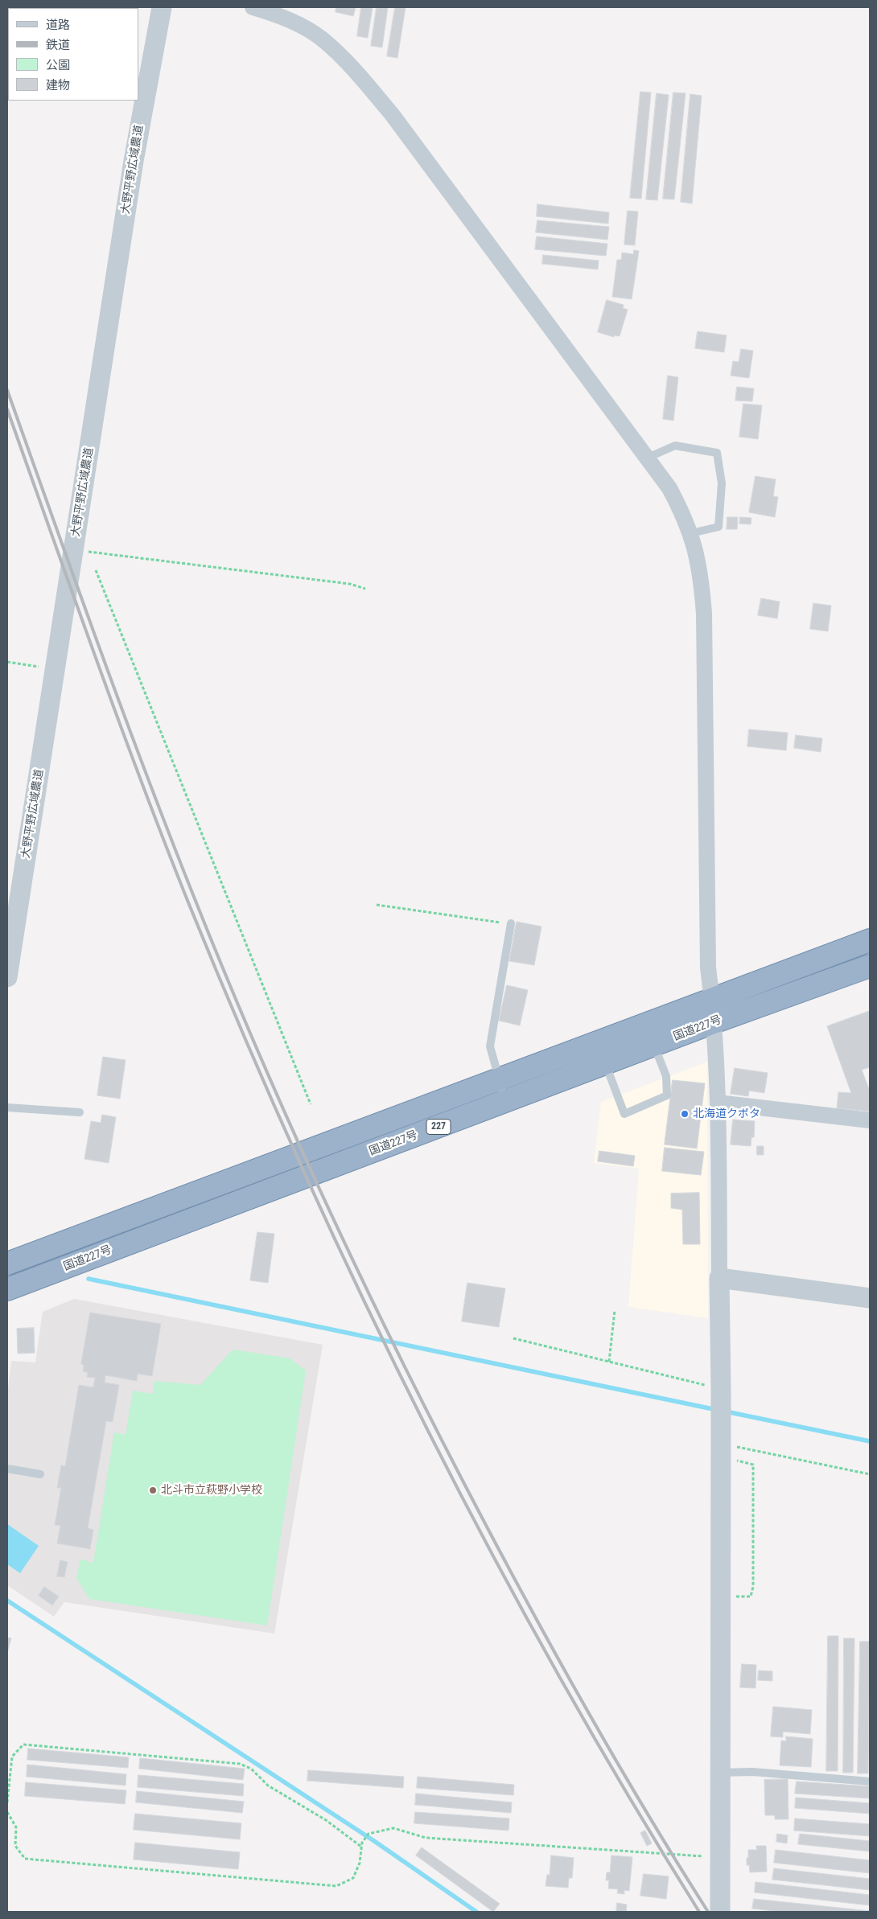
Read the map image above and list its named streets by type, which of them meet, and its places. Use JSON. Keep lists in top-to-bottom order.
{
  "streets": {
    "highway": ["国道227号", "227"],
    "street": ["大野平野広域農道"]
  },
  "places": ["北海道クボタ", "北斗市立萩野小学校"],
  "legend": [
    "道路",
    "鉄道",
    "公園",
    "建物"
  ]
}
